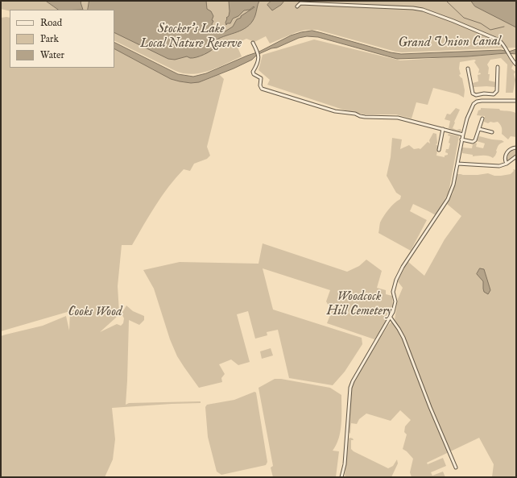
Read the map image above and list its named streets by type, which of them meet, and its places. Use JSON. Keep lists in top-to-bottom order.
{
  "water": ["Grand Union Canal"],
  "parks": ["Stocker's Lake Local Nature Reserve", "Woodcock Hill Cemetery", "Cooks Wood"],
  "legend": ["Road", "Park", "Water"]
}
